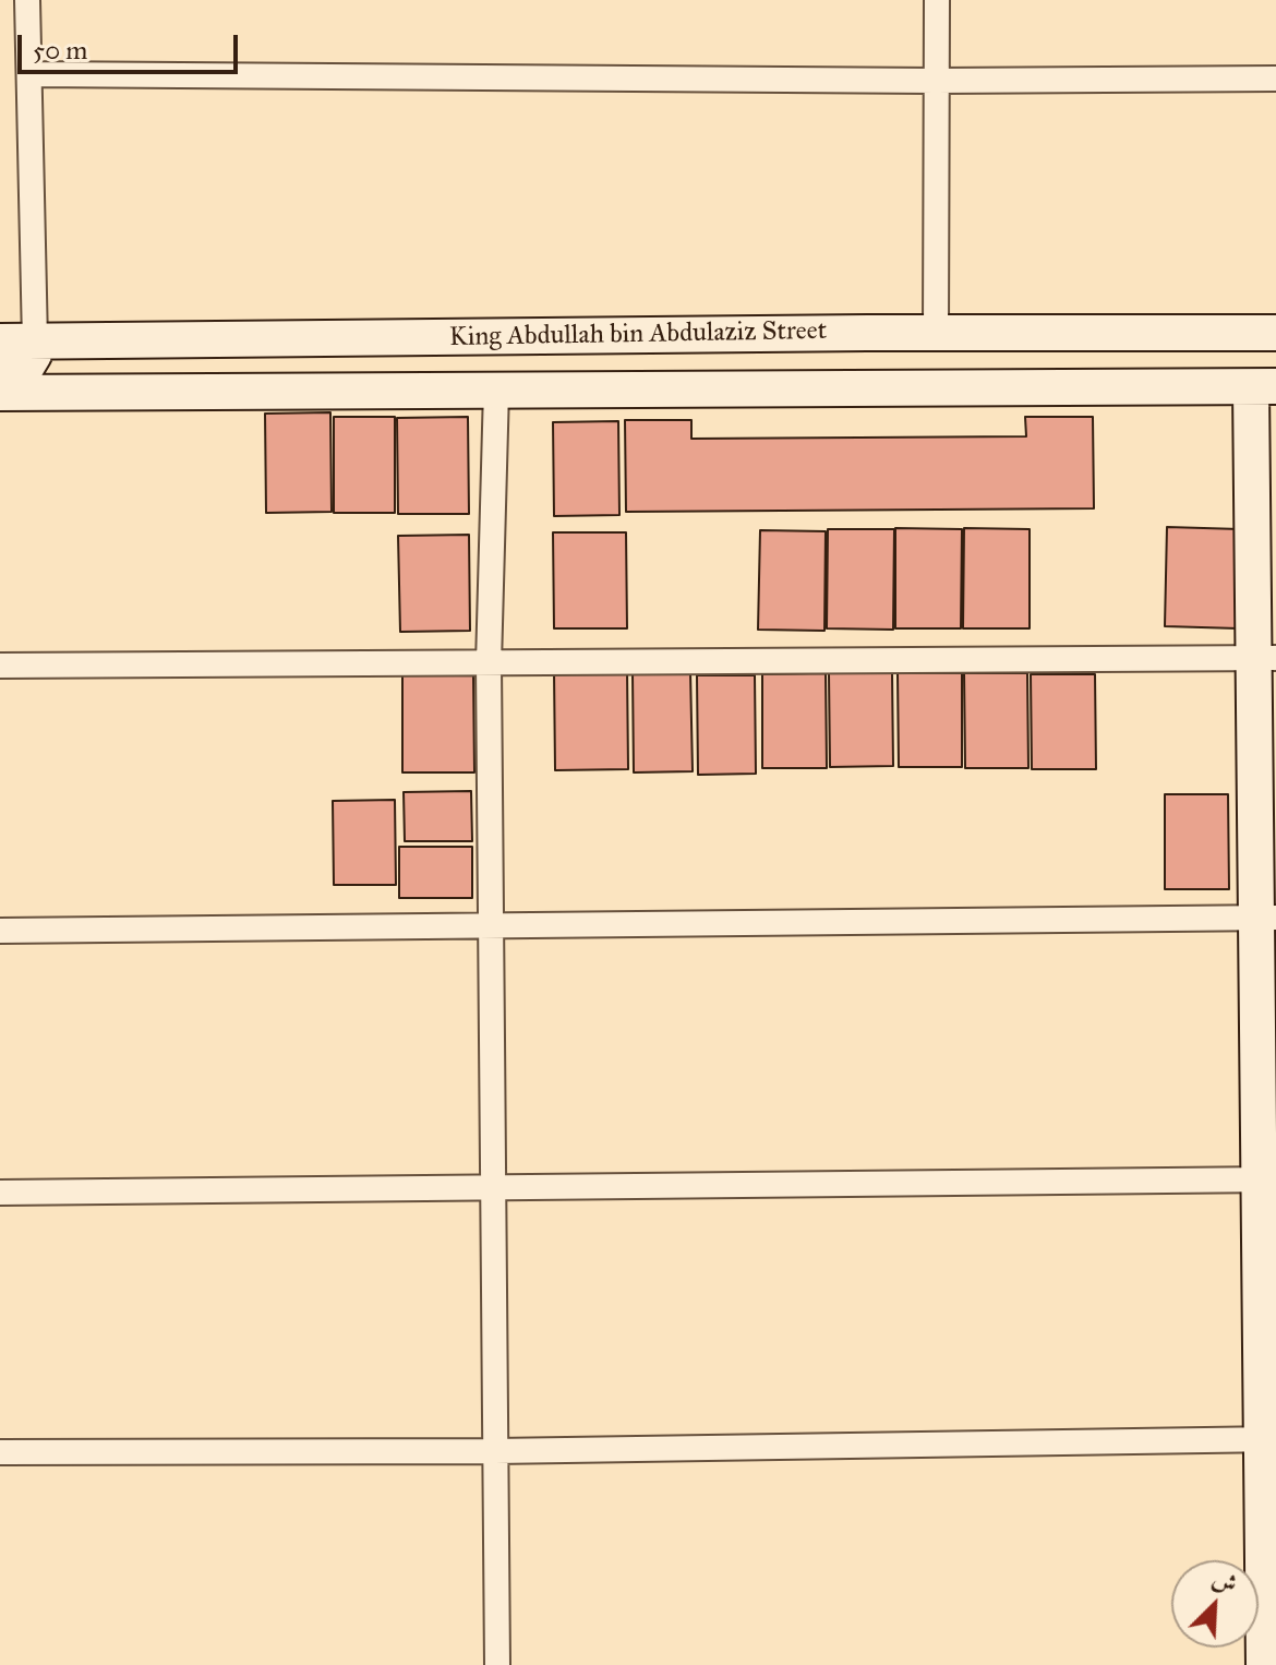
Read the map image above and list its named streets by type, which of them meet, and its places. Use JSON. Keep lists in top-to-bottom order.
{
  "streets": {
    "main road": ["King Abdullah bin Abdulaziz Street"]
  },
  "scale_bar": "50 m",
  "north": "top right"
}
